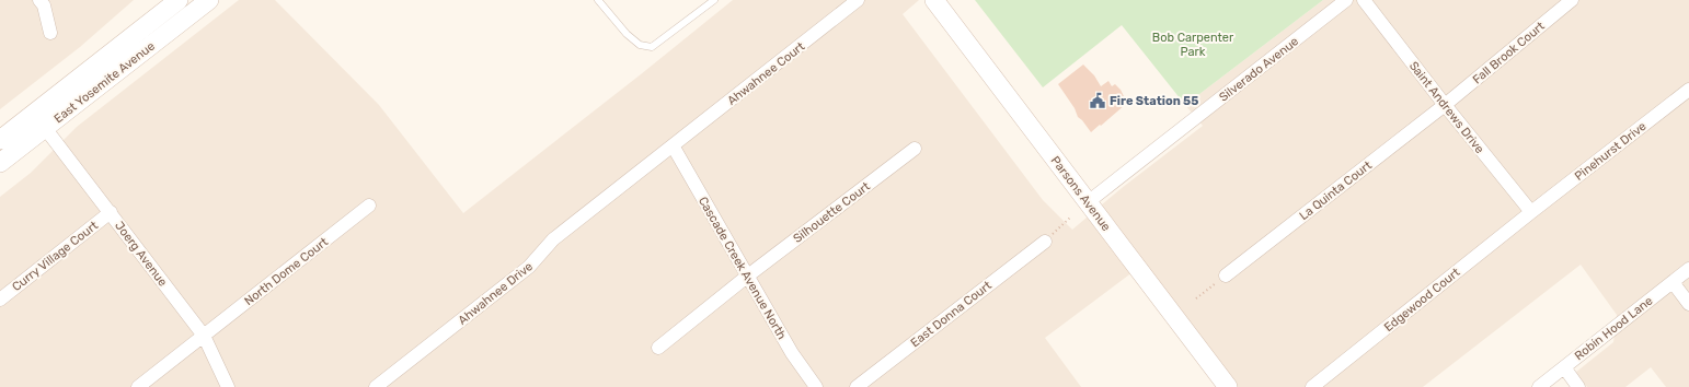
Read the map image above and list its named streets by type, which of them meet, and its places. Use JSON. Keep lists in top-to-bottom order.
{
  "streets": {
    "main road": ["East Yosemite Avenue", "Parsons Avenue"],
    "street": [
      "Fall Brook Court",
      "Silverado Avenue",
      "Ahwahnee Court",
      "Saint Andrews Drive",
      "Pinehurst Drive",
      "La Quinta Court",
      "Silhouette Court",
      "Joerg Avenue",
      "Curry Village Court",
      "Cascade Creek Avenue North",
      "North Dome Court",
      "Ahwahnee Drive",
      "Edgewood Court",
      "East Donna Court",
      "Robin Hood Lane"
    ]
  },
  "crossings": [
    ["Fall Brook Court", "Saint Andrews Drive"],
    ["Fall Brook Court", "La Quinta Court"],
    ["Silverado Avenue", "Parsons Avenue"],
    ["Ahwahnee Court", "Cascade Creek Avenue North"],
    ["Ahwahnee Court", "Ahwahnee Drive"],
    ["East Yosemite Avenue", "Joerg Avenue"],
    ["Saint Andrews Drive", "Pinehurst Drive"],
    ["Saint Andrews Drive", "La Quinta Court"],
    ["Saint Andrews Drive", "Edgewood Court"],
    ["Pinehurst Drive", "Edgewood Court"],
    ["Silhouette Court", "Cascade Creek Avenue North"],
    ["Joerg Avenue", "Curry Village Court"],
    ["Joerg Avenue", "North Dome Court"],
    ["Cascade Creek Avenue North", "Ahwahnee Drive"]
  ],
  "parks": ["Bob Carpenter Park"],
  "places": {
    "public building": ["Fire Station 55"]
  }
}
